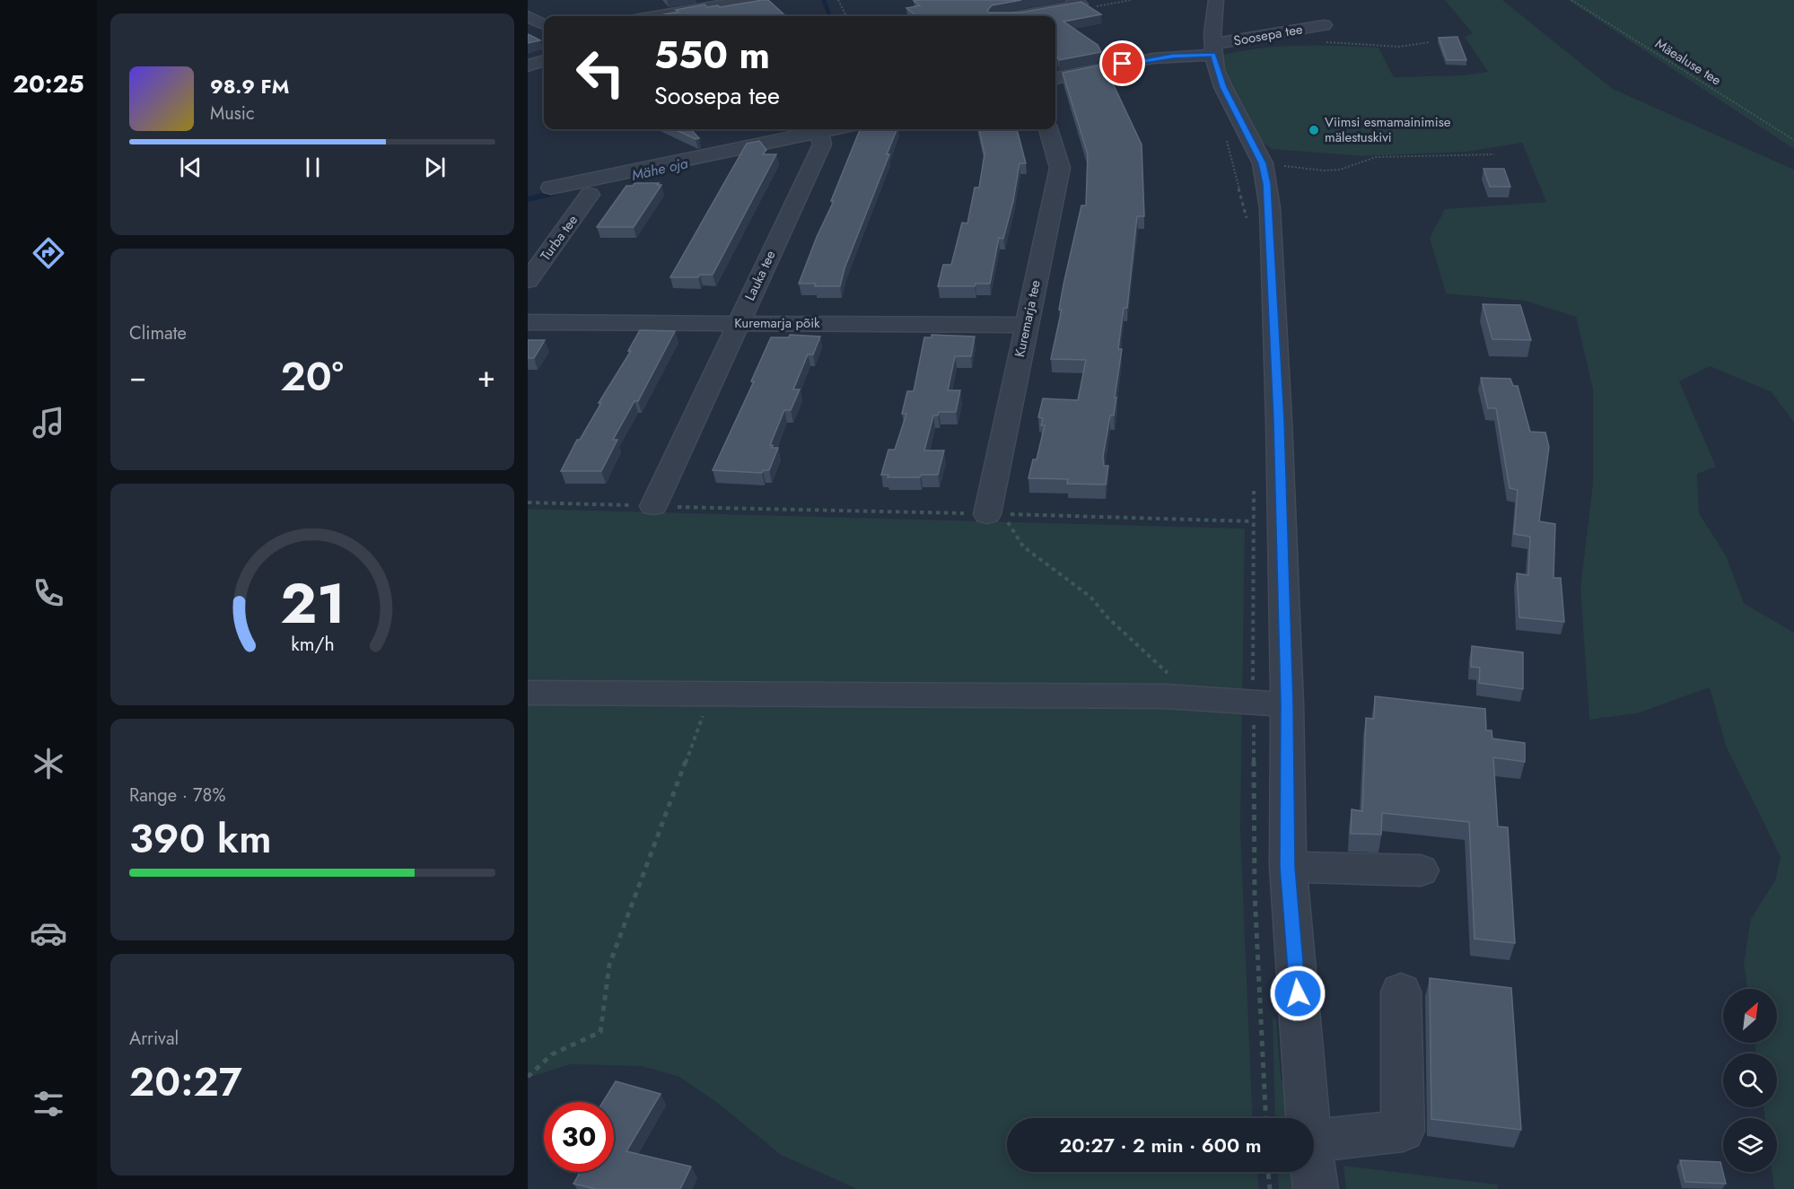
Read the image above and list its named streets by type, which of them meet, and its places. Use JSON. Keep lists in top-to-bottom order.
{
  "streets": {
    "street": [
      "Soosepa tee",
      "Turba tee",
      "Lauka tee",
      "Kuremarja tee",
      "Kuremarja põik"
    ],
    "path": ["Mäealuse tee"]
  },
  "crossings": [
    ["Lauka tee", "Kuremarja põik"],
    ["Kuremarja tee", "Kuremarja põik"]
  ],
  "water": ["Mähe oja"],
  "places": ["Viimsi esmamainimise mälestuskivi"],
  "north": "top right",
  "page": {
    "tabs": "20:25",
    "turn": ["550 m", "Soosepa tee"],
    "song": ["98.9 FM", "Music"],
    "tile": [
      "Climate",
      ["Range · 78%", "390 km"],
      ["Arrival", "20:27"]
    ],
    "heat": ["−", "20°", "+"],
    "limit": "30",
    "trip": "20:27 · 2 min · 600 m",
    "gauge": ["21", "km/h"]
  }
}
